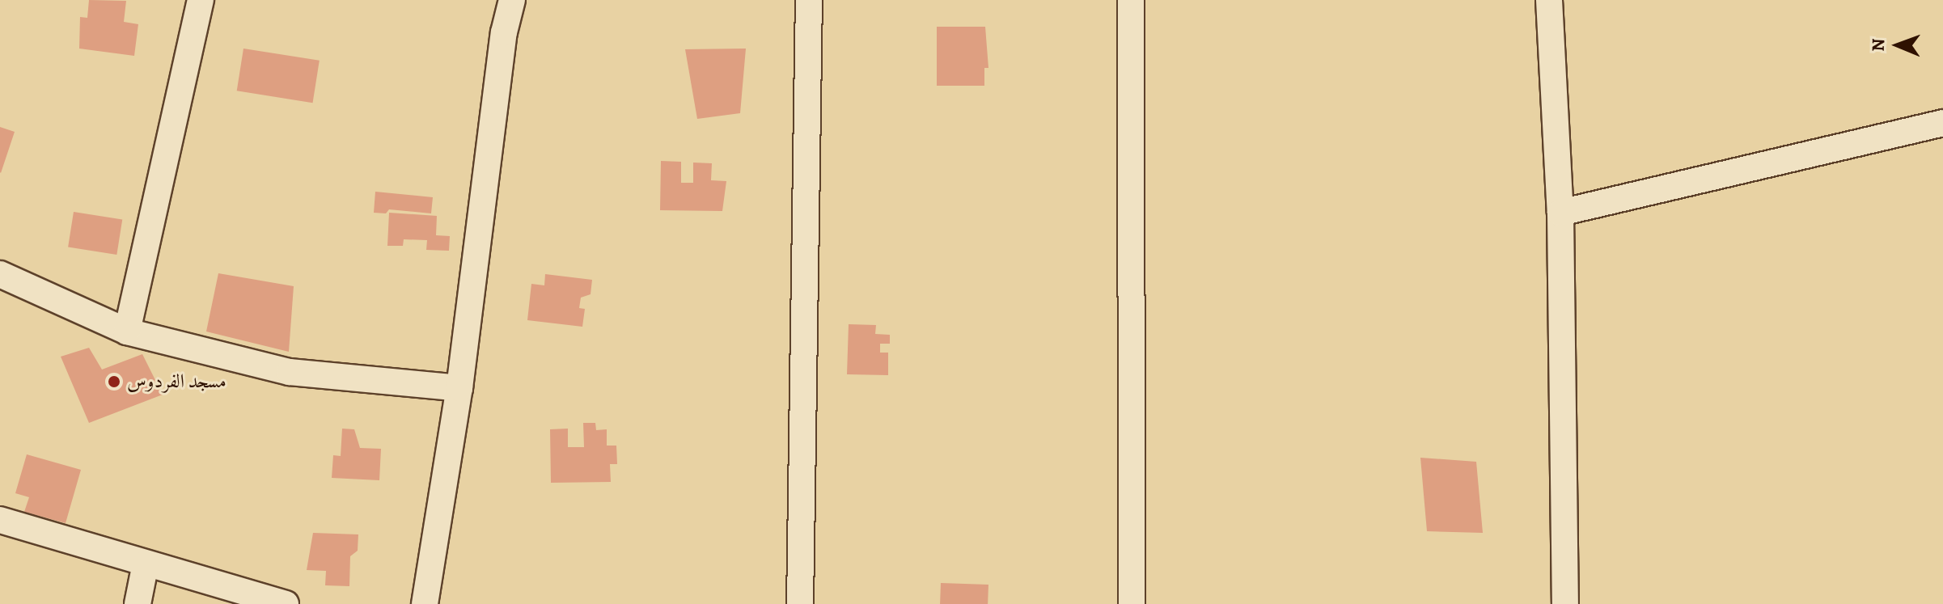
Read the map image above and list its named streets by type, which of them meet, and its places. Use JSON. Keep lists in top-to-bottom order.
{
  "places": ["مسجد الفردوس"],
  "north": "left"
}
